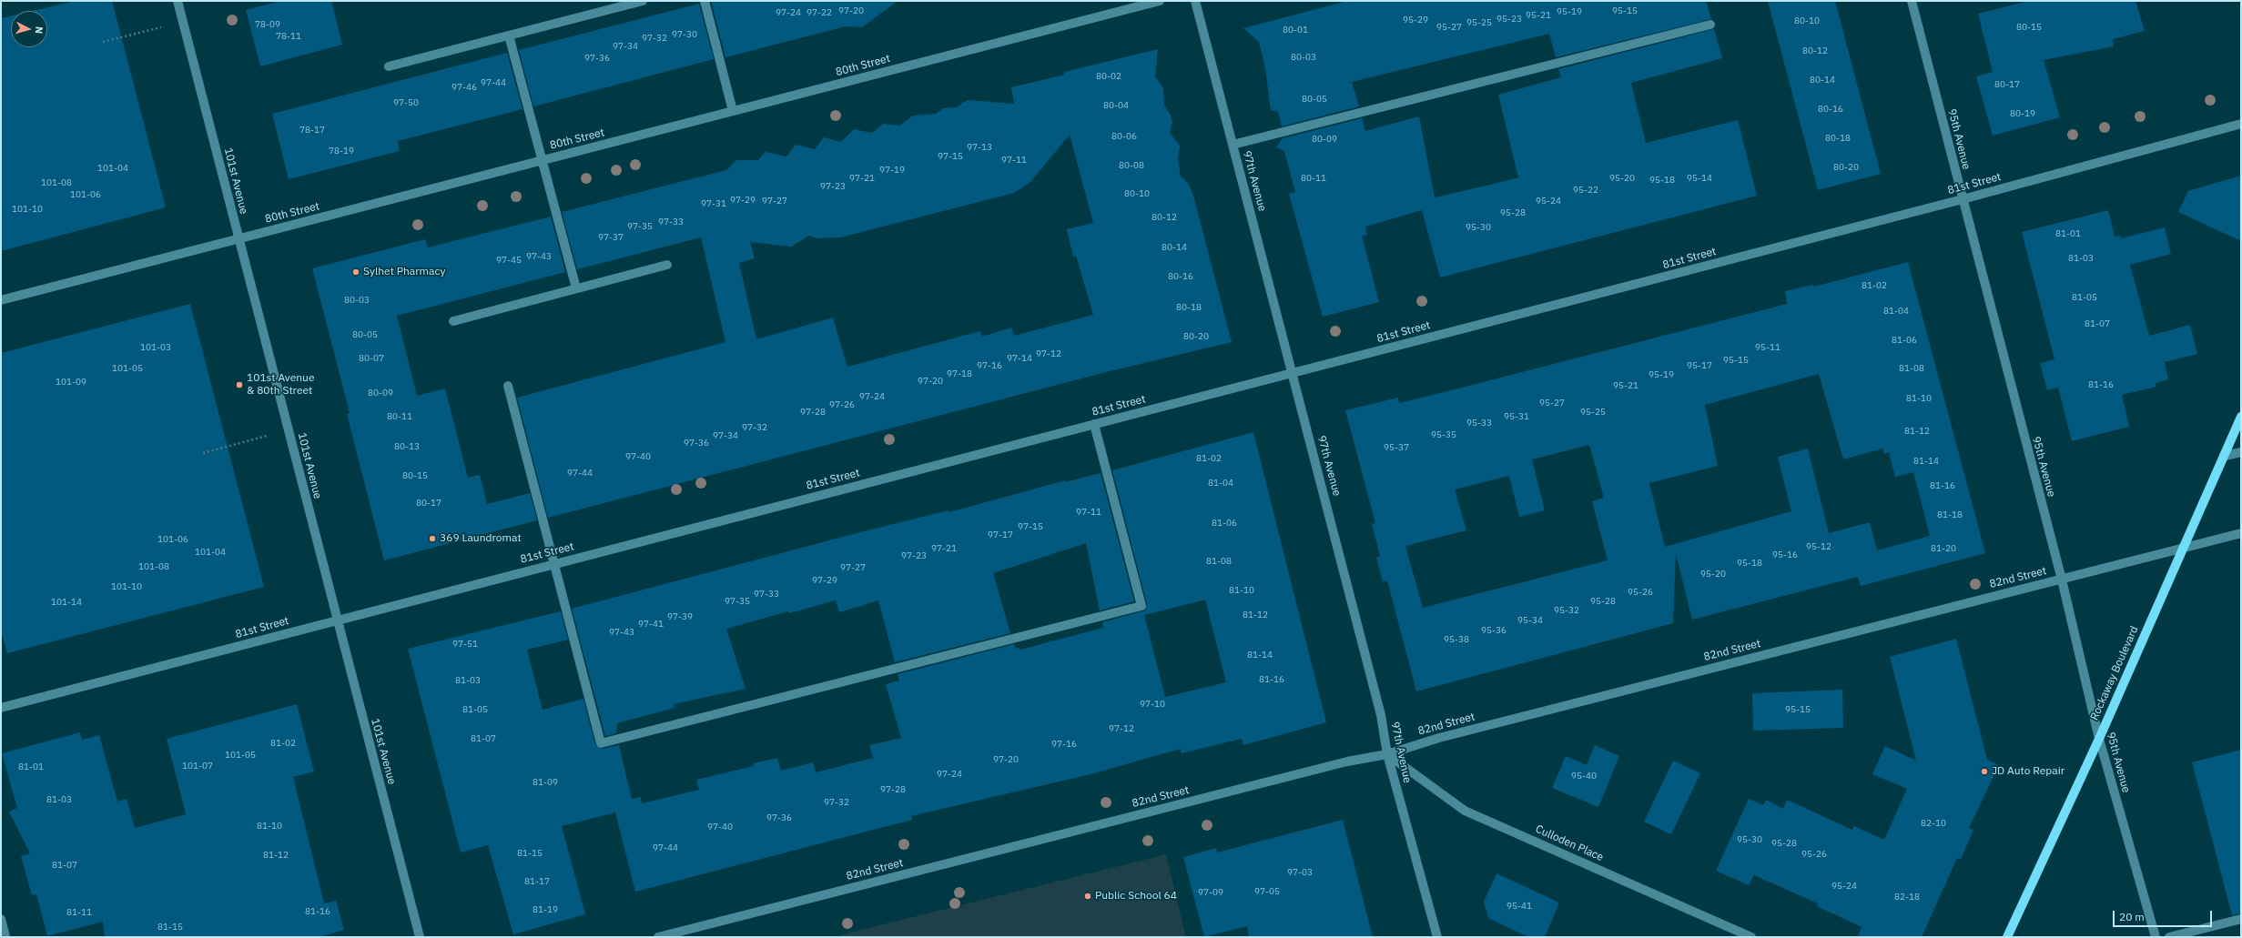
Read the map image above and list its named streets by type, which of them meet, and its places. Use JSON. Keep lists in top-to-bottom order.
{
  "streets": {
    "main road": ["Rockaway Boulevard"],
    "street": [
      "80th Street",
      "95th Avenue",
      "101st Avenue",
      "97th Avenue",
      "81st Street",
      "82nd Street",
      "Culloden Place"
    ]
  },
  "crossings": [
    ["80th Street", "101st Avenue"],
    ["95th Avenue", "81st Street"],
    ["95th Avenue", "82nd Street"],
    ["95th Avenue", "Rockaway Boulevard"],
    ["101st Avenue", "81st Street"],
    ["97th Avenue", "81st Street"],
    ["97th Avenue", "82nd Street"],
    ["97th Avenue", "Culloden Place"],
    ["82nd Street", "Rockaway Boulevard"],
    ["82nd Street", "Culloden Place"]
  ],
  "places": [
    "Sylhet Pharmacy",
    "101st Avenue & 80th Street",
    "369 Laundromat",
    "JD Auto Repair",
    "Public School 64"
  ],
  "house_numbers": [
    "97-20",
    "95-15",
    "95-19",
    "97-24",
    "97-22",
    "95-21",
    "95-23",
    "95-29",
    "80-10",
    "95-25",
    "78-09",
    "95-27",
    "80-15",
    "80-01",
    "97-30",
    "78-11",
    "97-32",
    "97-34",
    "80-12",
    "80-03",
    "97-36",
    "80-02",
    "80-14",
    "97-44",
    "80-17",
    "97-46",
    "80-05",
    "97-50",
    "80-04",
    "80-16",
    "80-19",
    "78-17",
    "80-06",
    "80-18",
    "80-09",
    "97-13",
    "78-19",
    "97-15",
    "97-11",
    "80-08",
    "80-20",
    "101-04",
    "97-19",
    "97-21",
    "80-11",
    "95-20",
    "95-14",
    "95-18",
    "101-08",
    "97-23",
    "95-22",
    "80-10",
    "101-06",
    "97-29",
    "97-27",
    "95-24",
    "97-31",
    "101-10",
    "95-28",
    "80-12",
    "97-33",
    "97-35",
    "95-30",
    "81-01",
    "97-37",
    "80-14",
    "97-43",
    "81-03",
    "97-45",
    "80-16",
    "81-02",
    "81-05",
    "80-03",
    "80-18",
    "81-04",
    "81-07",
    "80-05",
    "80-20",
    "81-06",
    "101-03",
    "95-11",
    "97-12",
    "80-07",
    "97-14",
    "95-15",
    "97-16",
    "95-17",
    "101-05",
    "81-08",
    "97-18",
    "95-19",
    "97-20",
    "101-09",
    "81-16",
    "95-21",
    "80-09",
    "97-24",
    "81-10",
    "95-27",
    "97-26",
    "97-28",
    "95-25",
    "80-11",
    "95-31",
    "95-33",
    "97-32",
    "81-12",
    "95-35",
    "97-34",
    "97-36",
    "80-13",
    "95-37",
    "97-40",
    "81-02",
    "81-14",
    "97-44",
    "80-15",
    "81-04",
    "81-16",
    "80-17",
    "97-11",
    "81-18",
    "81-06",
    "97-15",
    "97-17",
    "101-06",
    "95-12",
    "97-21",
    "81-20",
    "101-04",
    "95-16",
    "97-23",
    "81-08",
    "95-18",
    "101-08",
    "97-27",
    "95-20",
    "97-29",
    "101-10",
    "81-10",
    "95-26",
    "97-33",
    "97-35",
    "95-28",
    "101-14",
    "95-32",
    "81-12",
    "97-39",
    "95-34",
    "97-41",
    "95-36",
    "97-43",
    "95-38",
    "97-51",
    "81-14",
    "81-16",
    "81-03",
    "97-10",
    "81-05",
    "95-15",
    "97-12",
    "81-07",
    "81-02",
    "97-16",
    "101-05",
    "97-20",
    "101-07",
    "81-01",
    "97-24",
    "95-40",
    "81-09",
    "97-28",
    "81-03",
    "97-32",
    "97-36",
    "82-10",
    "81-10",
    "97-40",
    "95-30",
    "95-28",
    "97-44",
    "81-15",
    "95-26",
    "81-12",
    "81-07",
    "97-03",
    "81-17",
    "95-24",
    "97-05",
    "97-09",
    "82-18",
    "95-41",
    "81-19",
    "81-16",
    "81-11",
    "81-15"
  ],
  "scale_bar": "20 m",
  "north": "right"
}
